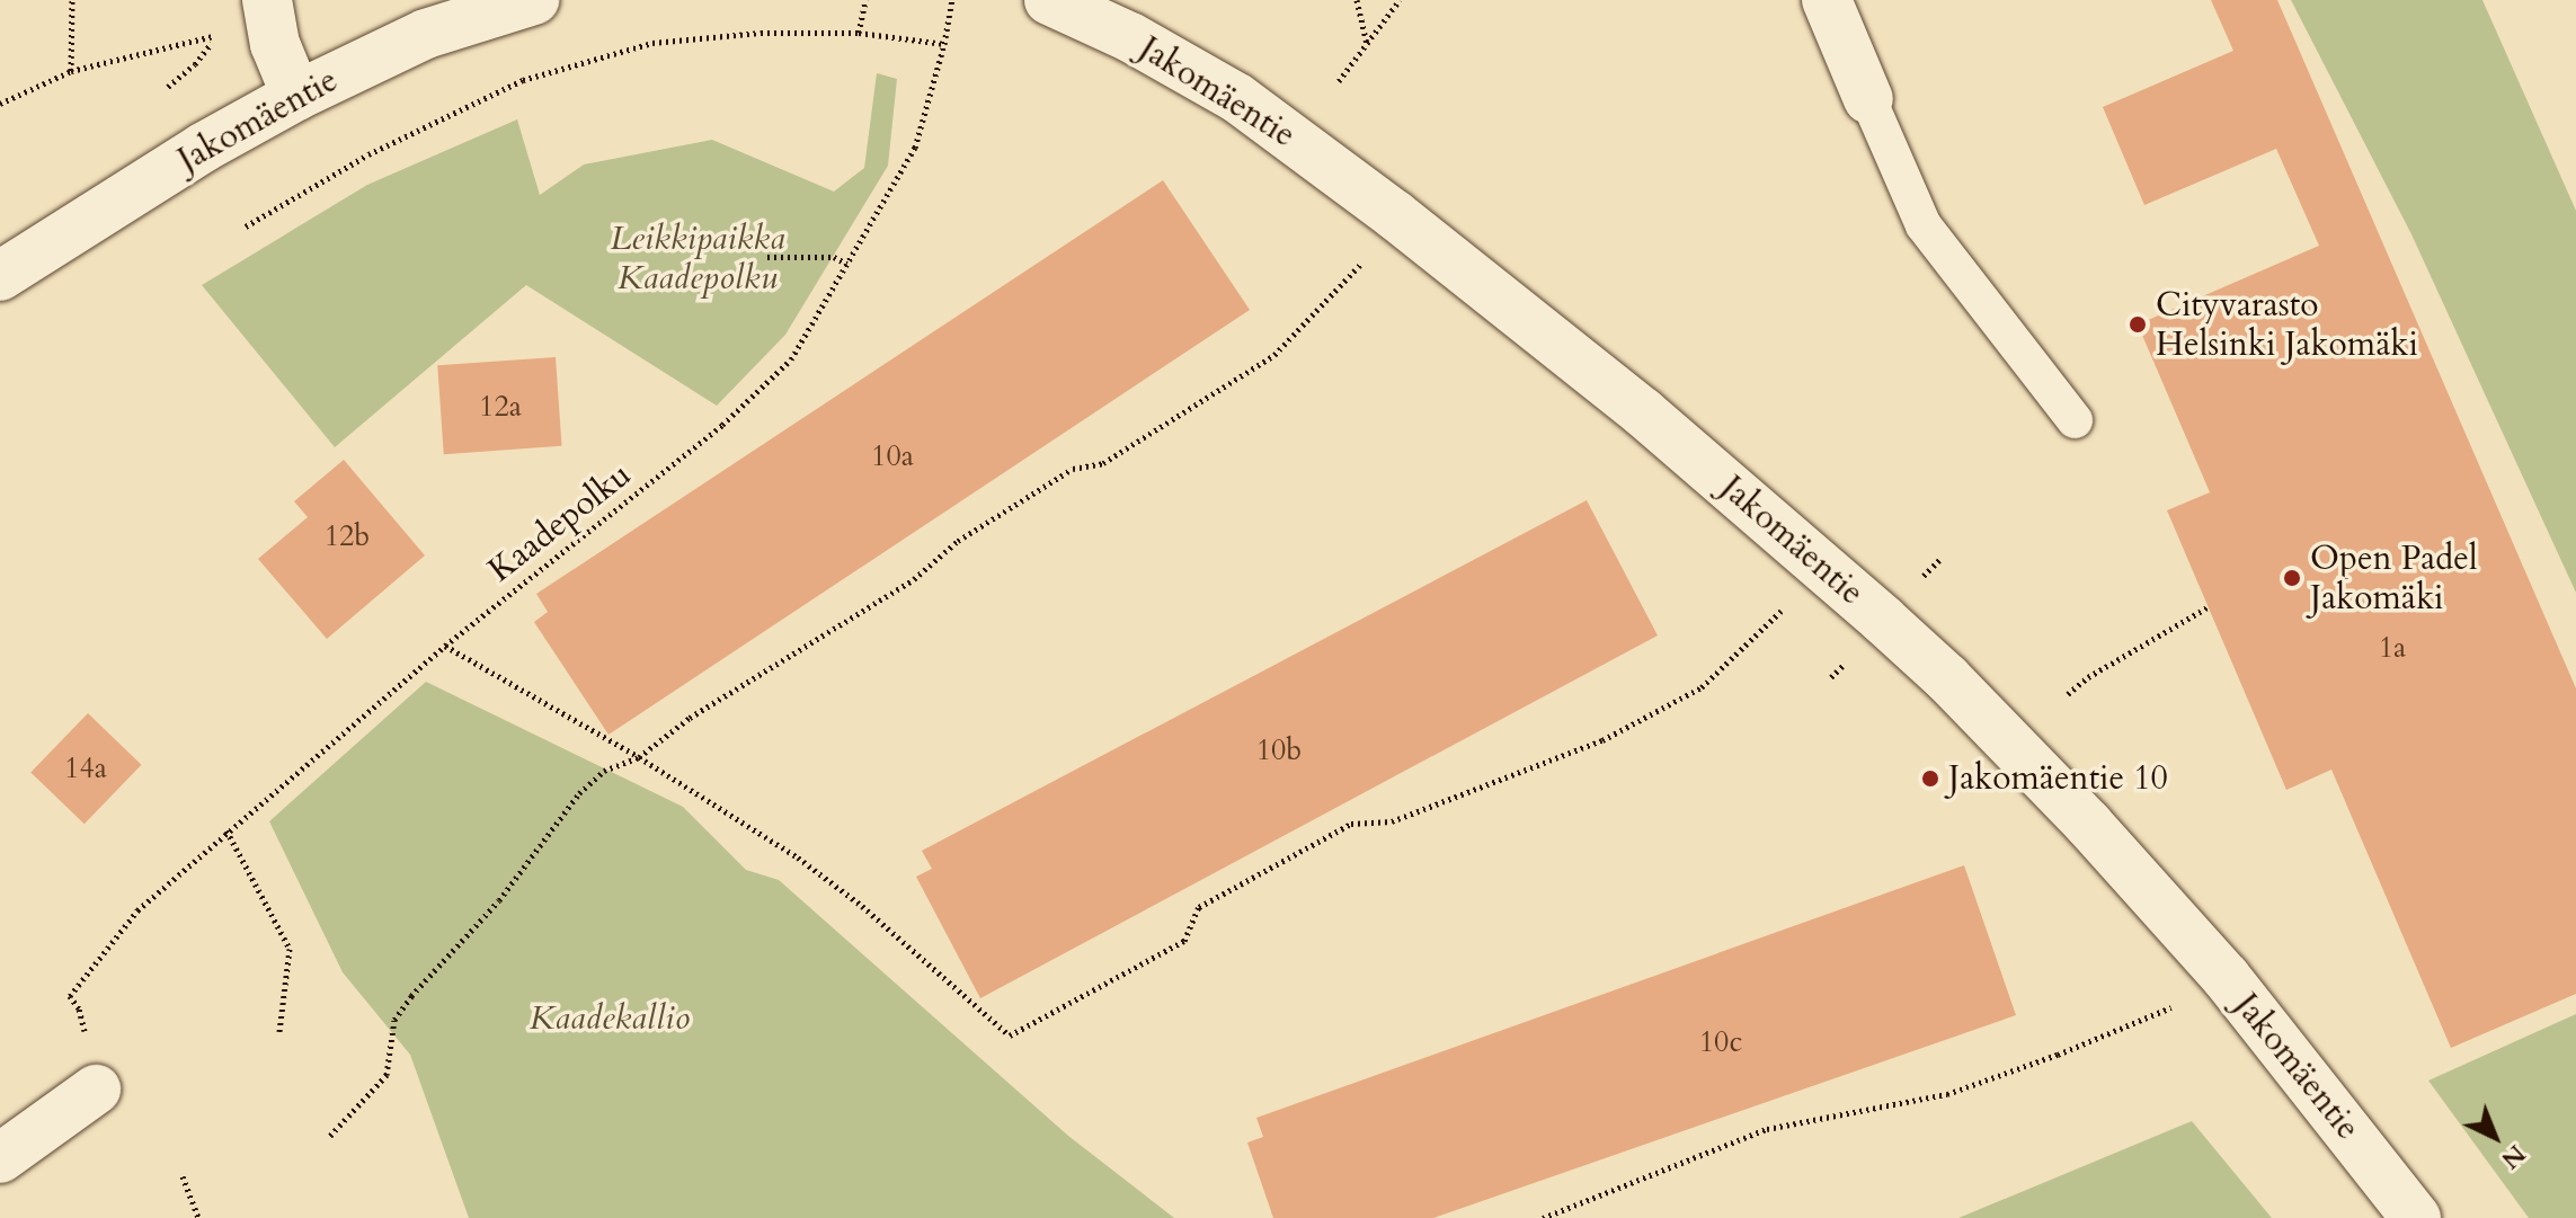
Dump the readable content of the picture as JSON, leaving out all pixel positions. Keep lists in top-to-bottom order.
{
  "streets": {
    "street": ["Jakomäentie"],
    "path": ["Kaadepolku"]
  },
  "parks": ["Leikkipaikka Kaadepolku", "Kaadekallio"],
  "places": ["Cityvarasto Helsinki Jakomäki", "Open Padel Jakomäki", "Jakomäentie 10"],
  "house_numbers": [
    "12a",
    "10a",
    "12b",
    "1a",
    "10b",
    "14a",
    "10c"
  ],
  "north": "bottom right"
}
